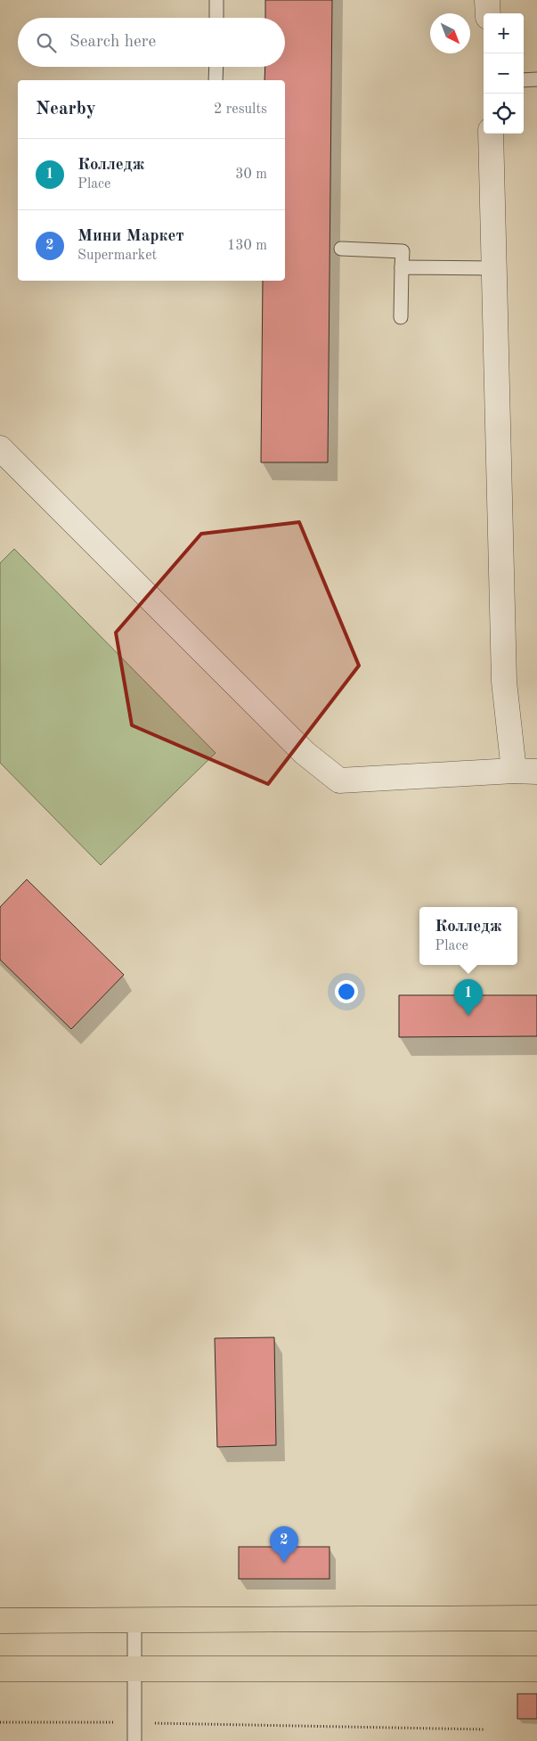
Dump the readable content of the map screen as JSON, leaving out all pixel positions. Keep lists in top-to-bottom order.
{
  "north": "bottom right",
  "page": {
    "map_buttons": ["+", "−"],
    "search": "Search here",
    "heading": ["Nearby", "2 results"],
    "list": [
      {
        "mark": "1",
        "name": "Колледж",
        "note": "Place",
        "value": "30 m"
      },
      {
        "mark": "2",
        "name": "Мини Маркет",
        "note": "Supermarket",
        "value": "130 m"
      }
    ],
    "popup": ["Колледж", "Place"],
    "pins": ["1", "2"]
  }
}
